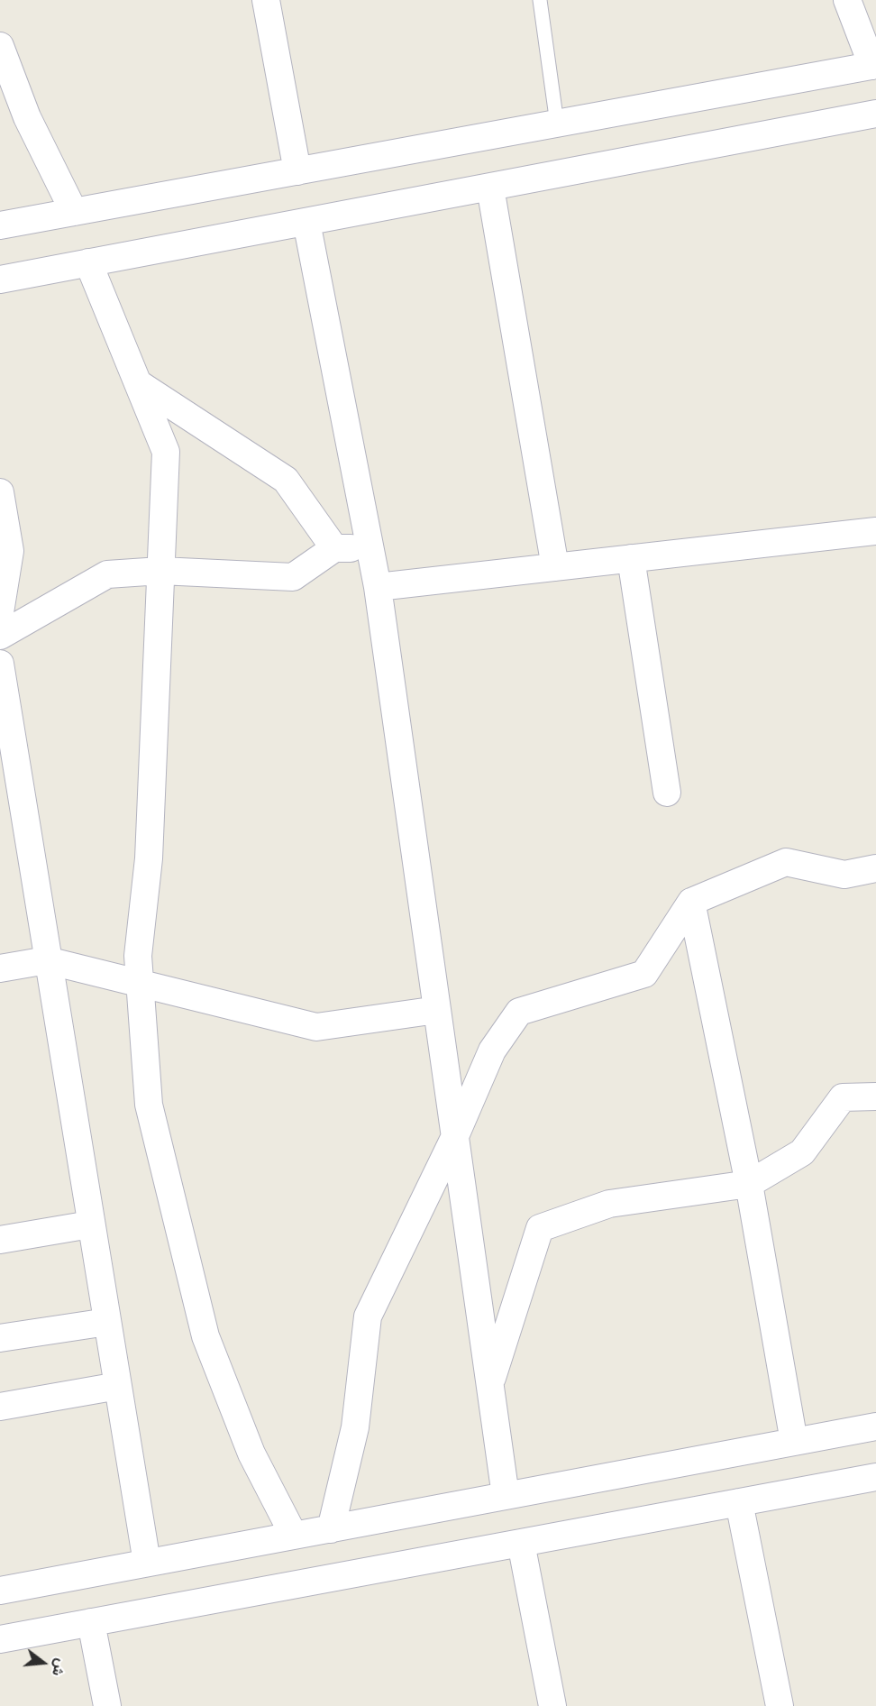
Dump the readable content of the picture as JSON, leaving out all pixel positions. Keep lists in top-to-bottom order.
{
  "north": "right"
}
